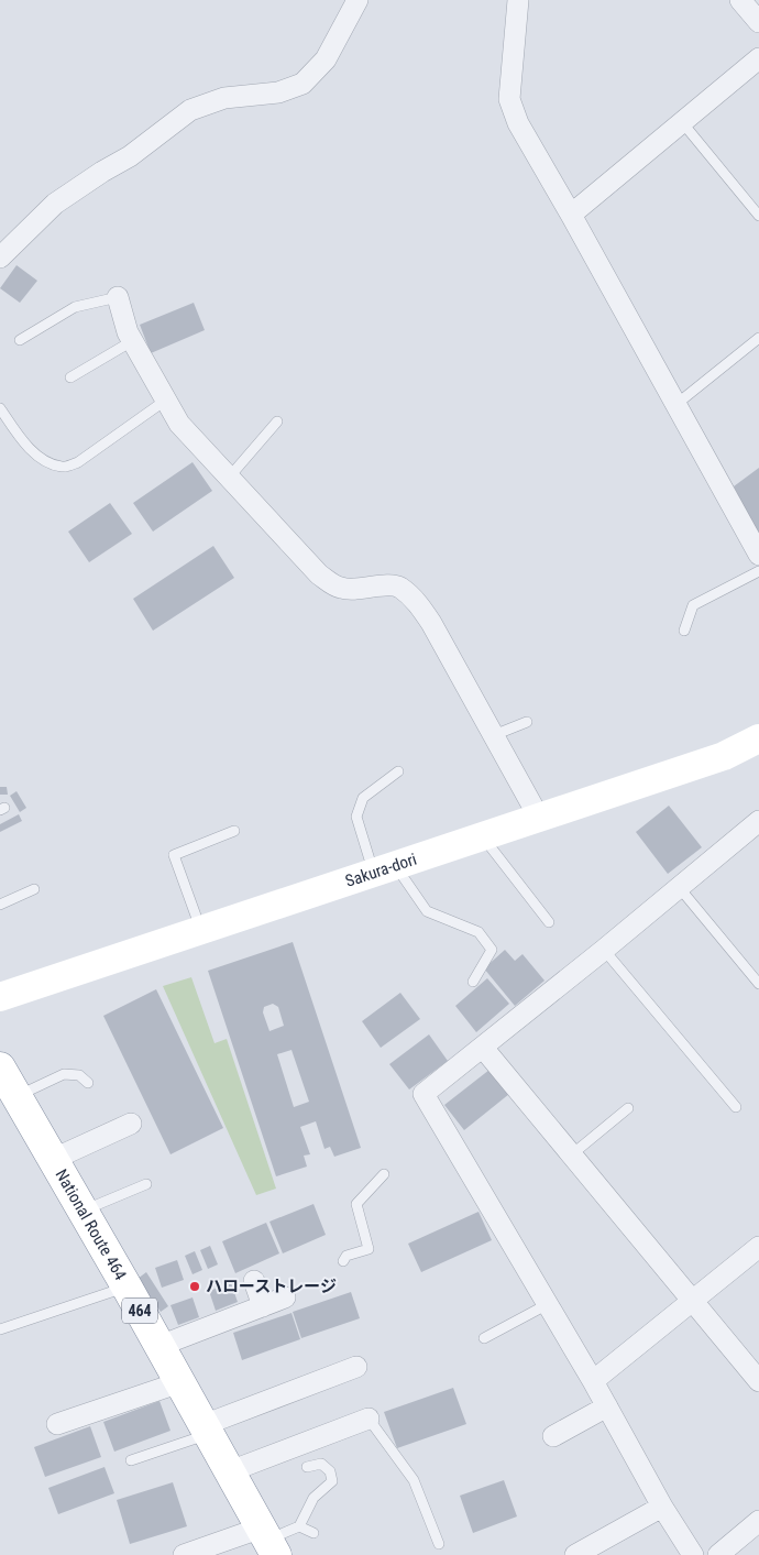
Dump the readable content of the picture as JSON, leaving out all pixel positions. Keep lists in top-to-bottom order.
{
  "streets": {
    "highway": ["National Route 464", "464"],
    "street": ["Sakura-dori"]
  },
  "places": ["ハローストレージ"]
}
